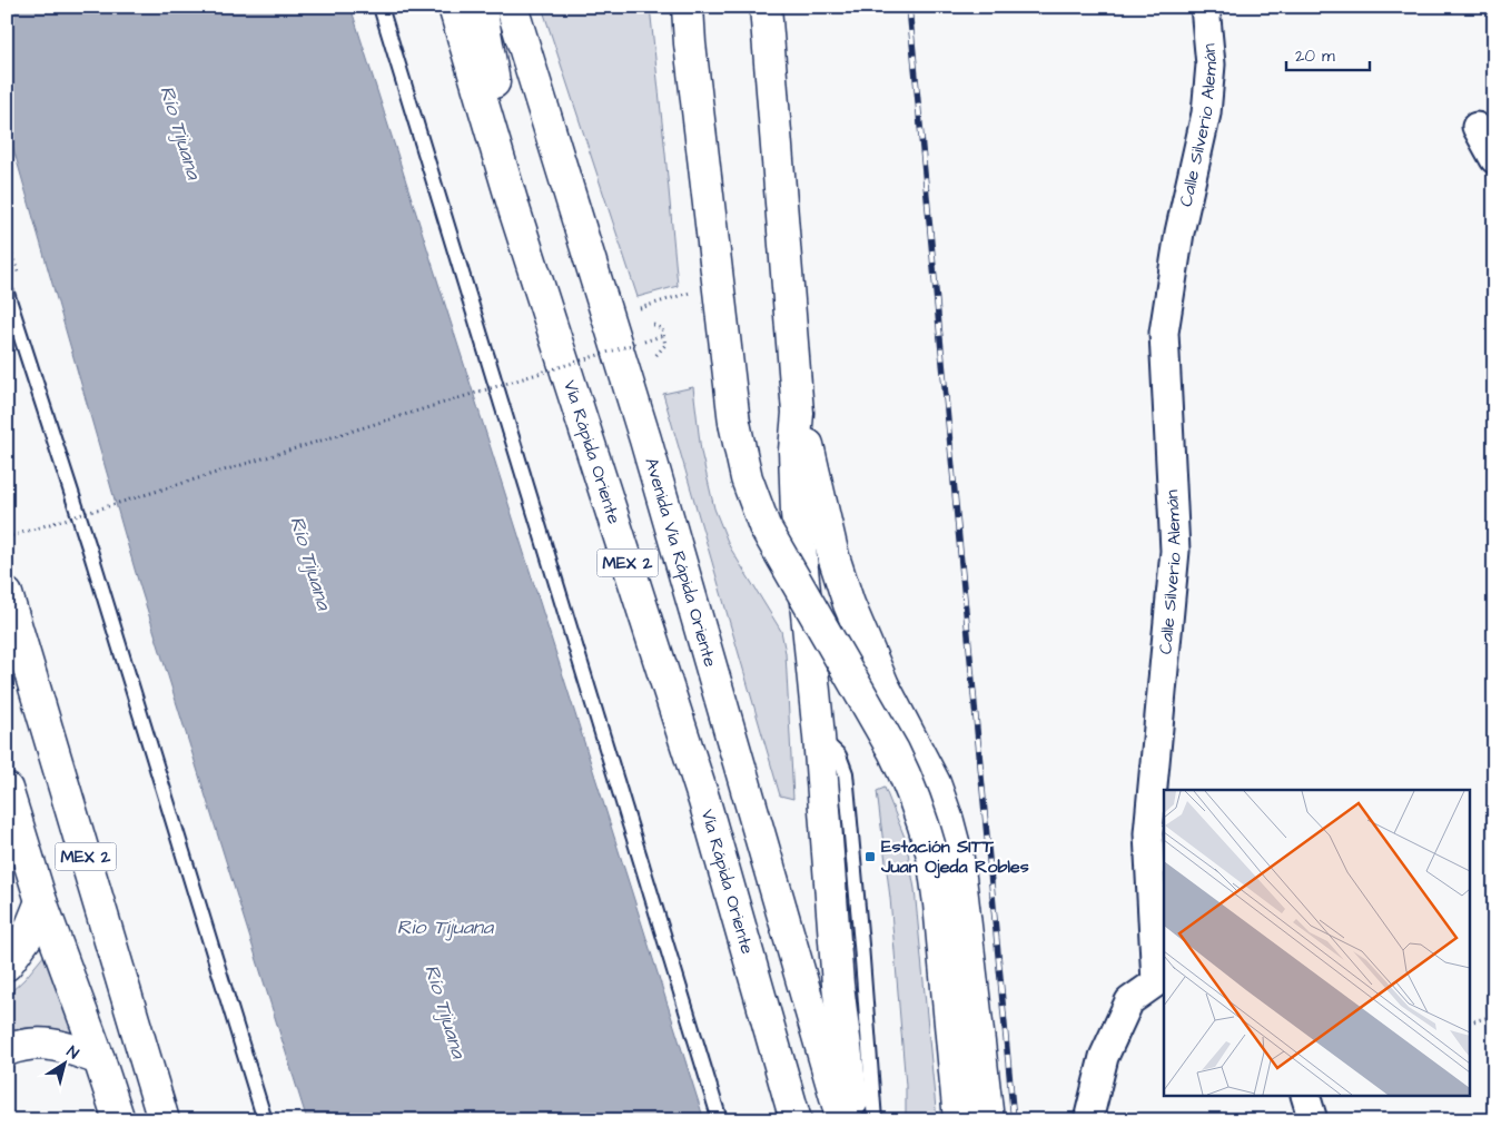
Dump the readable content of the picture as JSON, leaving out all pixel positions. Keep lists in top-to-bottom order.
{
  "streets": {
    "main road": ["Vía Rápida Oriente", "Avenida Vía Rápida Oriente", "MEX 2"],
    "street": ["Calle Silverio Alemán"]
  },
  "water": ["Río Tijuana", "Rio Tijuana"],
  "places": {
    "transit": ["Estación SITT Juan Ojeda Robles"]
  },
  "scale_bar": "20 m",
  "north": "top right"
}
